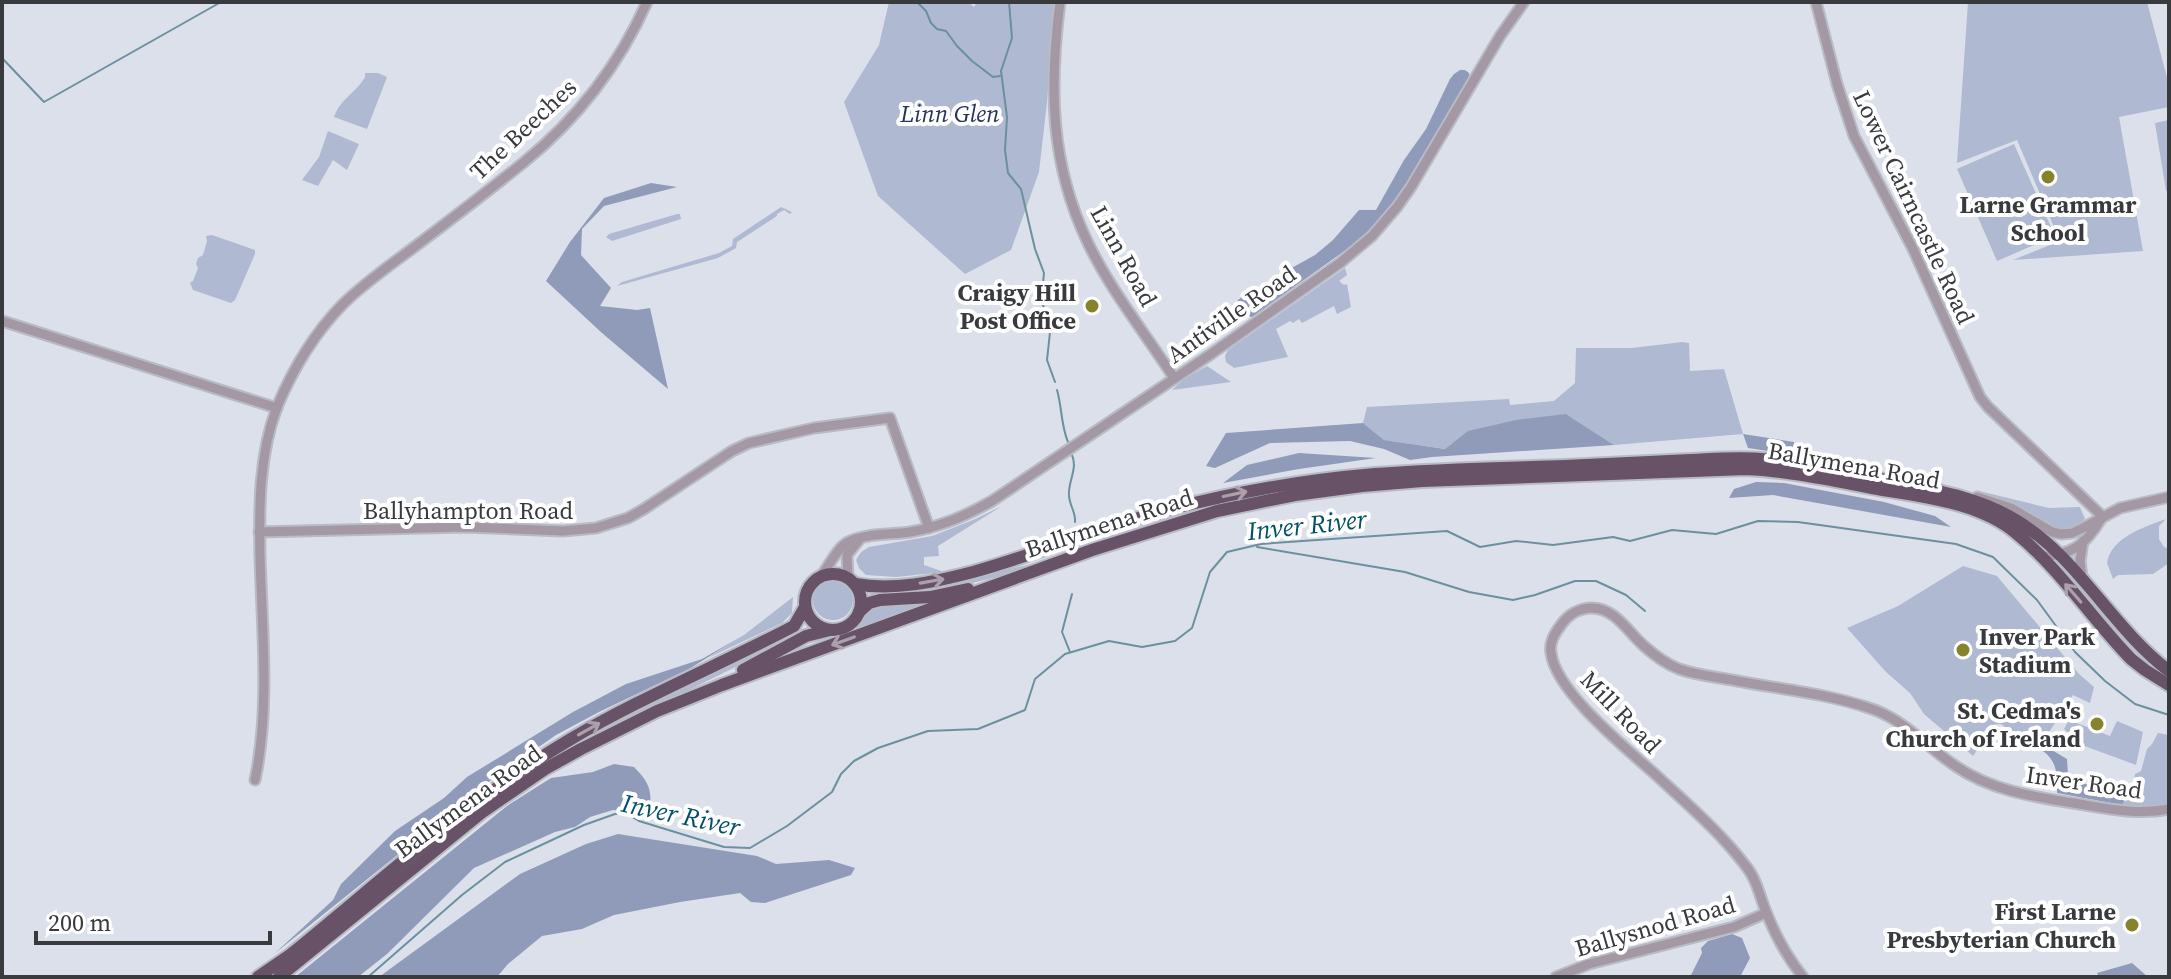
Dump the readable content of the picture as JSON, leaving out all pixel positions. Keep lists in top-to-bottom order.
{
  "streets": {
    "highway": ["Ballymena Road"],
    "street": [
      "The Beeches",
      "Lower Cairncastle Road",
      "Linn Road",
      "Antiville Road",
      "Ballyhampton Road",
      "Mill Road",
      "Inver Road",
      "Ballysnod Road"
    ]
  },
  "crossings": [
    ["The Beeches", "Ballyhampton Road"],
    ["Linn Road", "Antiville Road"],
    ["Antiville Road", "Ballymena Road"],
    ["Antiville Road", "Ballyhampton Road"],
    ["Mill Road", "Inver Road"],
    ["Mill Road", "Ballysnod Road"]
  ],
  "water": ["Inver River"],
  "parks": ["Linn Glen"],
  "places": [
    "Larne Grammar School",
    "Craigy Hill Post Office",
    "Inver Park Stadium",
    "St. Cedma's Church of Ireland",
    "First Larne Presbyterian Church"
  ],
  "scale_bar": "200 m"
}
